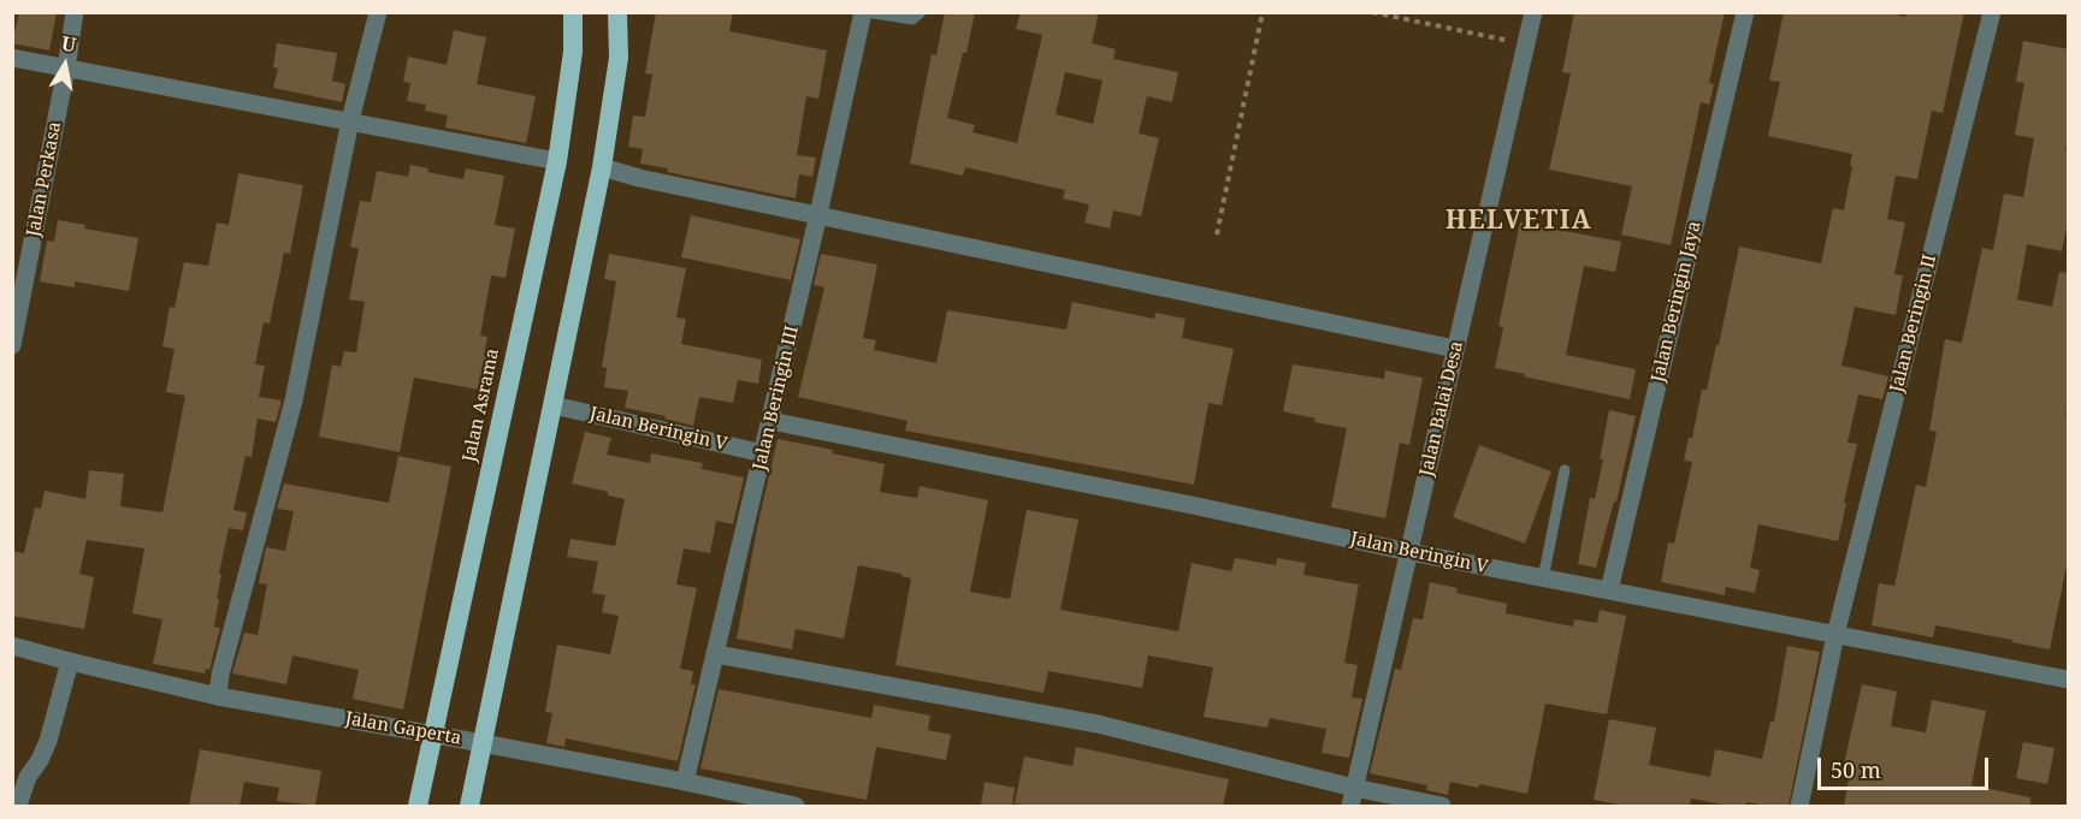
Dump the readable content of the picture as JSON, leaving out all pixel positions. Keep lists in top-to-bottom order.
{
  "streets": {
    "highway": ["Jalan Asrama"],
    "street": [
      "Jalan Perkasa",
      "Jalan Beringin Jaya",
      "Jalan Beringin II",
      "Jalan Beringin III",
      "Jalan Balai Desa",
      "Jalan Beringin V",
      "Jalan Gaperta"
    ]
  },
  "crossings": [
    ["Jalan Beringin Jaya", "Jalan Beringin V"],
    ["Jalan Beringin II", "Jalan Beringin V"],
    ["Jalan Beringin III", "Jalan Beringin V"],
    ["Jalan Beringin III", "Jalan Gaperta"],
    ["Jalan Asrama", "Jalan Gaperta"],
    ["Jalan Balai Desa", "Jalan Beringin V"]
  ],
  "districts": ["HELVETIA"],
  "scale_bar": "50 m",
  "north": "top"
}
